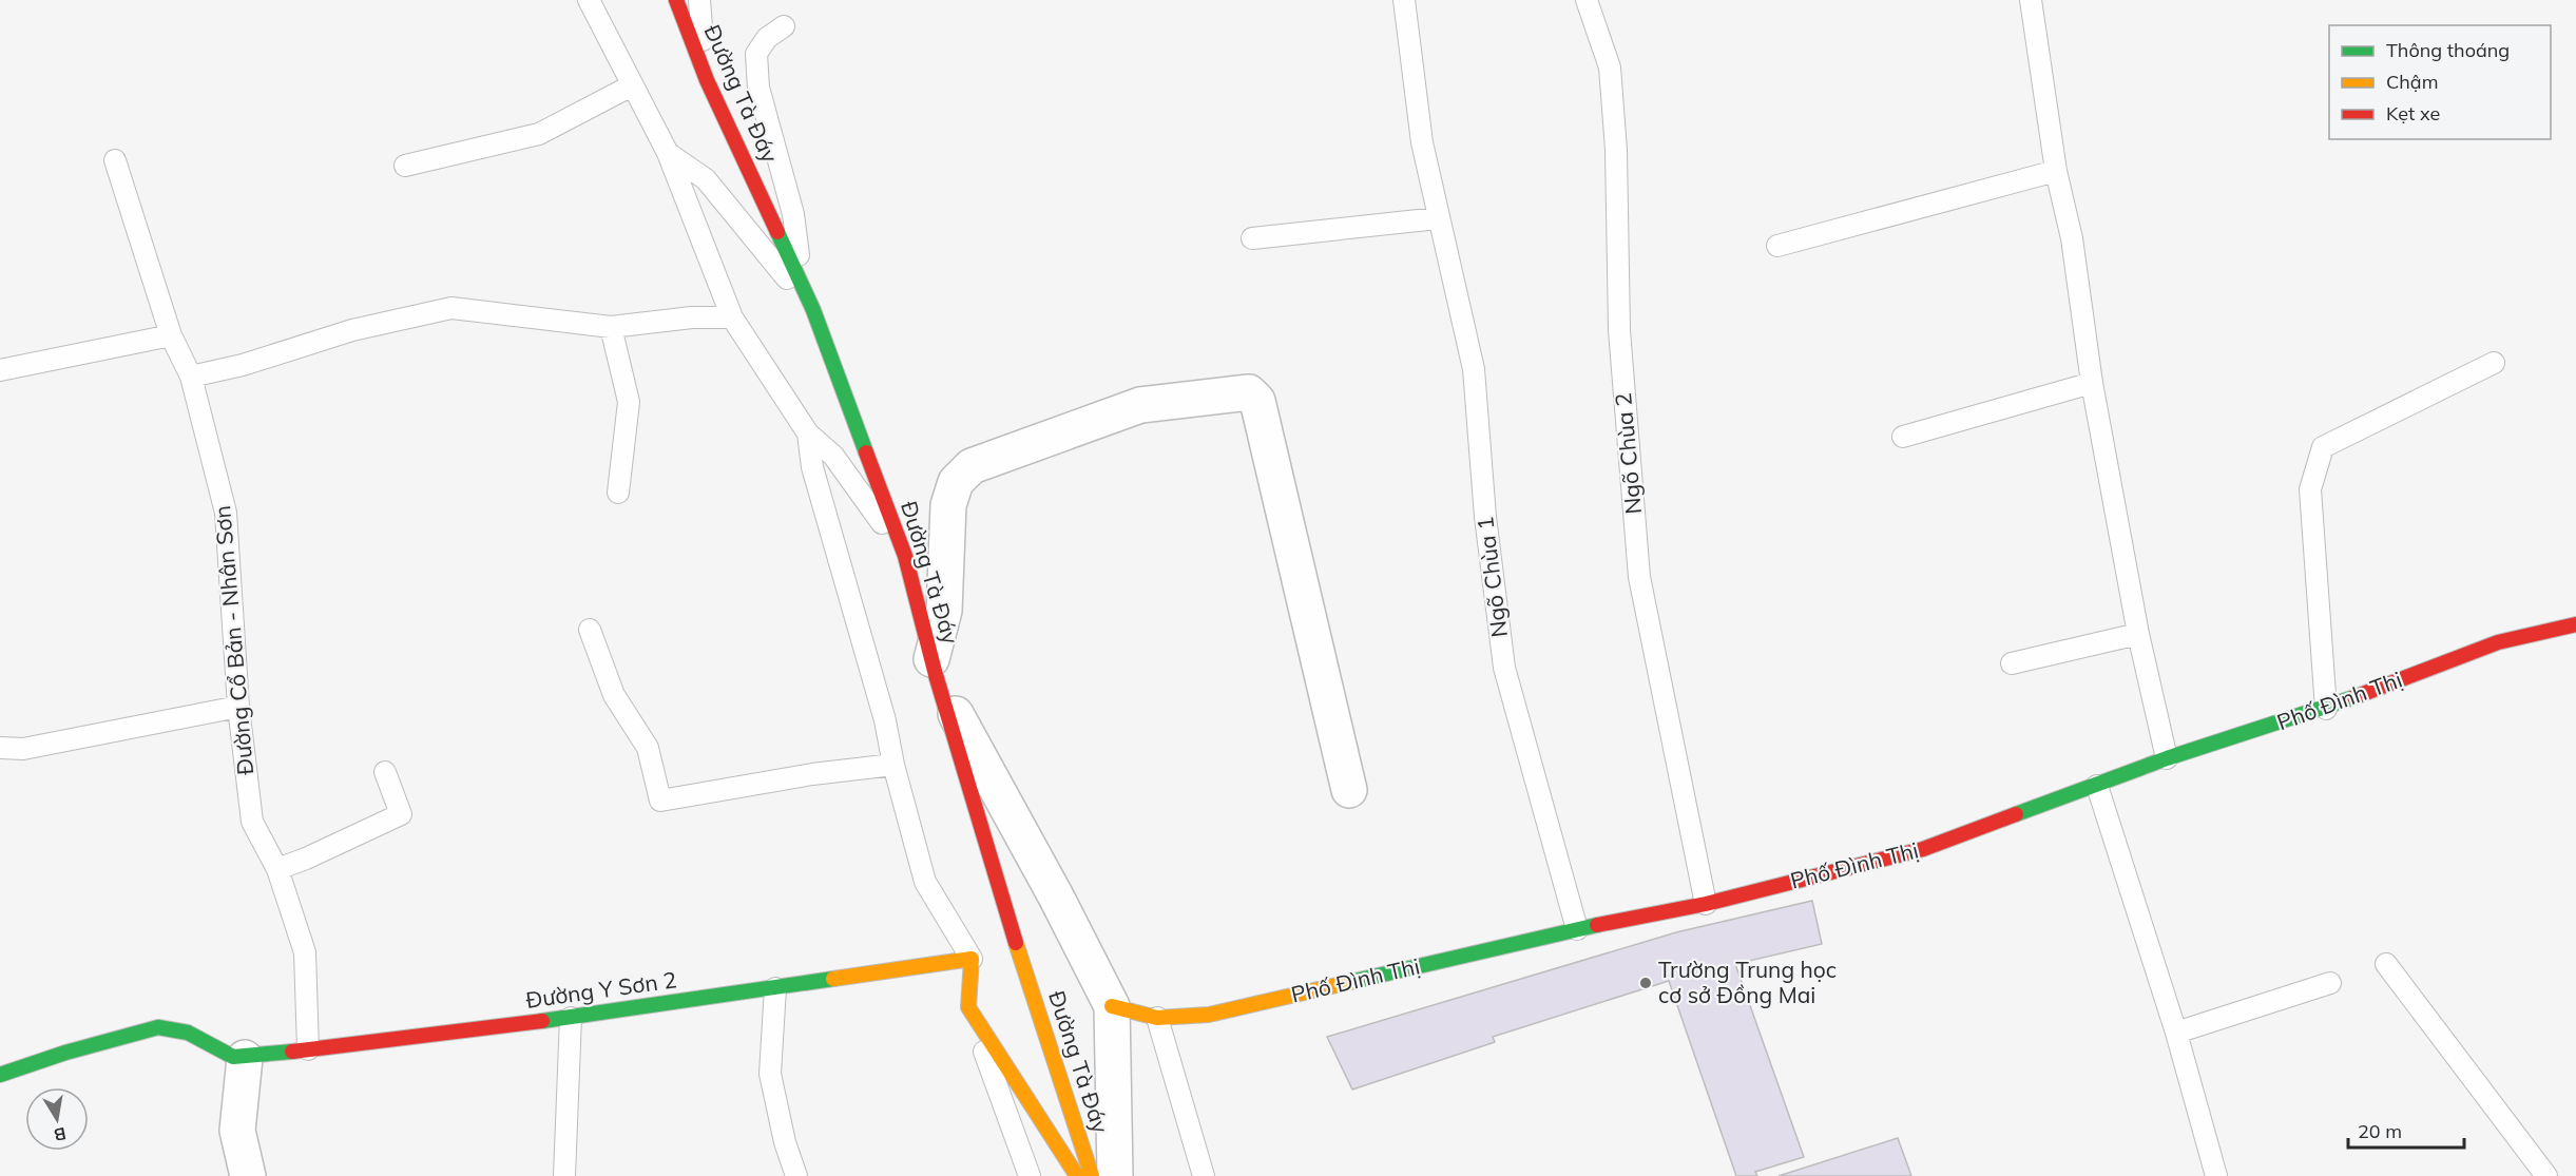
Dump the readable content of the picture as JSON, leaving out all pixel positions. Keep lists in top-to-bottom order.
{
  "streets": {
    "street": ["Đường Tà Đáy", "Phố Đình Thị", "Đường Y Sơn 2"],
    "lane": ["Ngõ Chùa 2", "Ngõ Chùa 1", "Đường Cổ Bản - Nhân Sơn"]
  },
  "crossings": [
    ["Ngõ Chùa 2", "Phố Đình Thị"],
    ["Ngõ Chùa 1", "Phố Đình Thị"],
    ["Đường Cổ Bản - Nhân Sơn", "Đường Y Sơn 2"]
  ],
  "places": ["Trường Trung học cơ sở Đồng Mai"],
  "legend": ["Thông thoáng", "Chậm", "Kẹt xe"],
  "scale_bar": "20 m",
  "north": "bottom"
}
